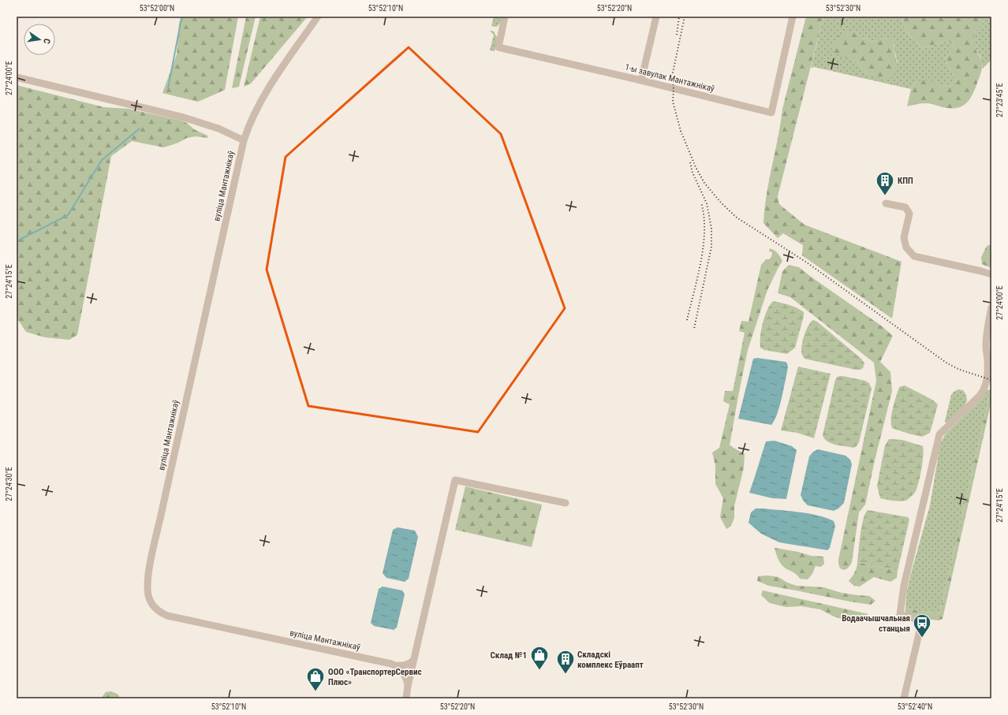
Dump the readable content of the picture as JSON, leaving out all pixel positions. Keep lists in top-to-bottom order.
{
  "streets": {
    "street": ["1-ы завулак Мантажнікаў", "вуліца Мантажнікаў"]
  },
  "places": {
    "building": ["КПП", "Складскі комплекс Еўраапт"],
    "bus stop": ["Водаачышчальная станцыя"],
    "shop": ["Склад №1", "ООО «ТранспортерСервис Плюс»"]
  },
  "north": "right",
  "coordinates": [
    "53°52'00\"N",
    "53°52'10\"N",
    "53°52'20\"N",
    "53°52'30\"N",
    "27°24'00\"E",
    "27°23'45\"E",
    "27°24'15\"E",
    "27°24'30\"E",
    "53°52'40\"N"
  ]
}
